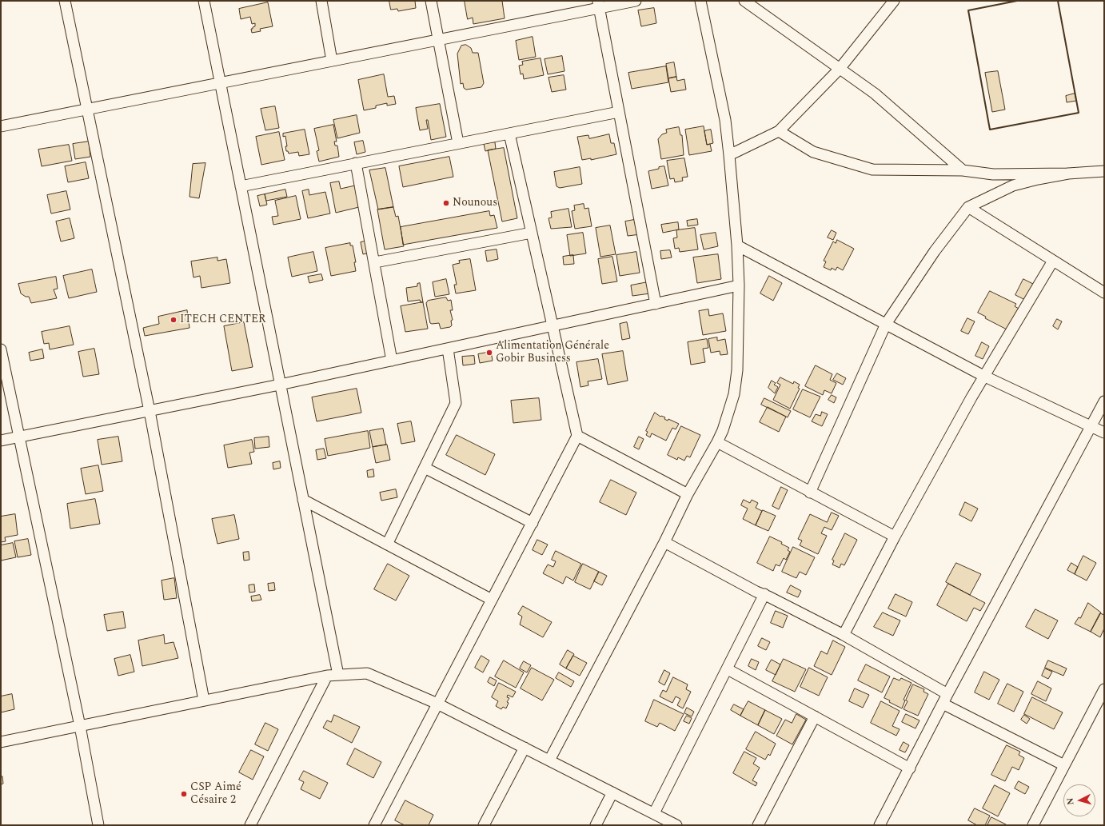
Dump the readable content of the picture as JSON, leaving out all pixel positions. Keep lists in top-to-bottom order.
{
  "places": [
    "Nounous",
    "ITECH CENTER",
    "Alimentation Générale Gobir Business",
    "CSP Aimé Césaire 2"
  ],
  "north": "left"
}
